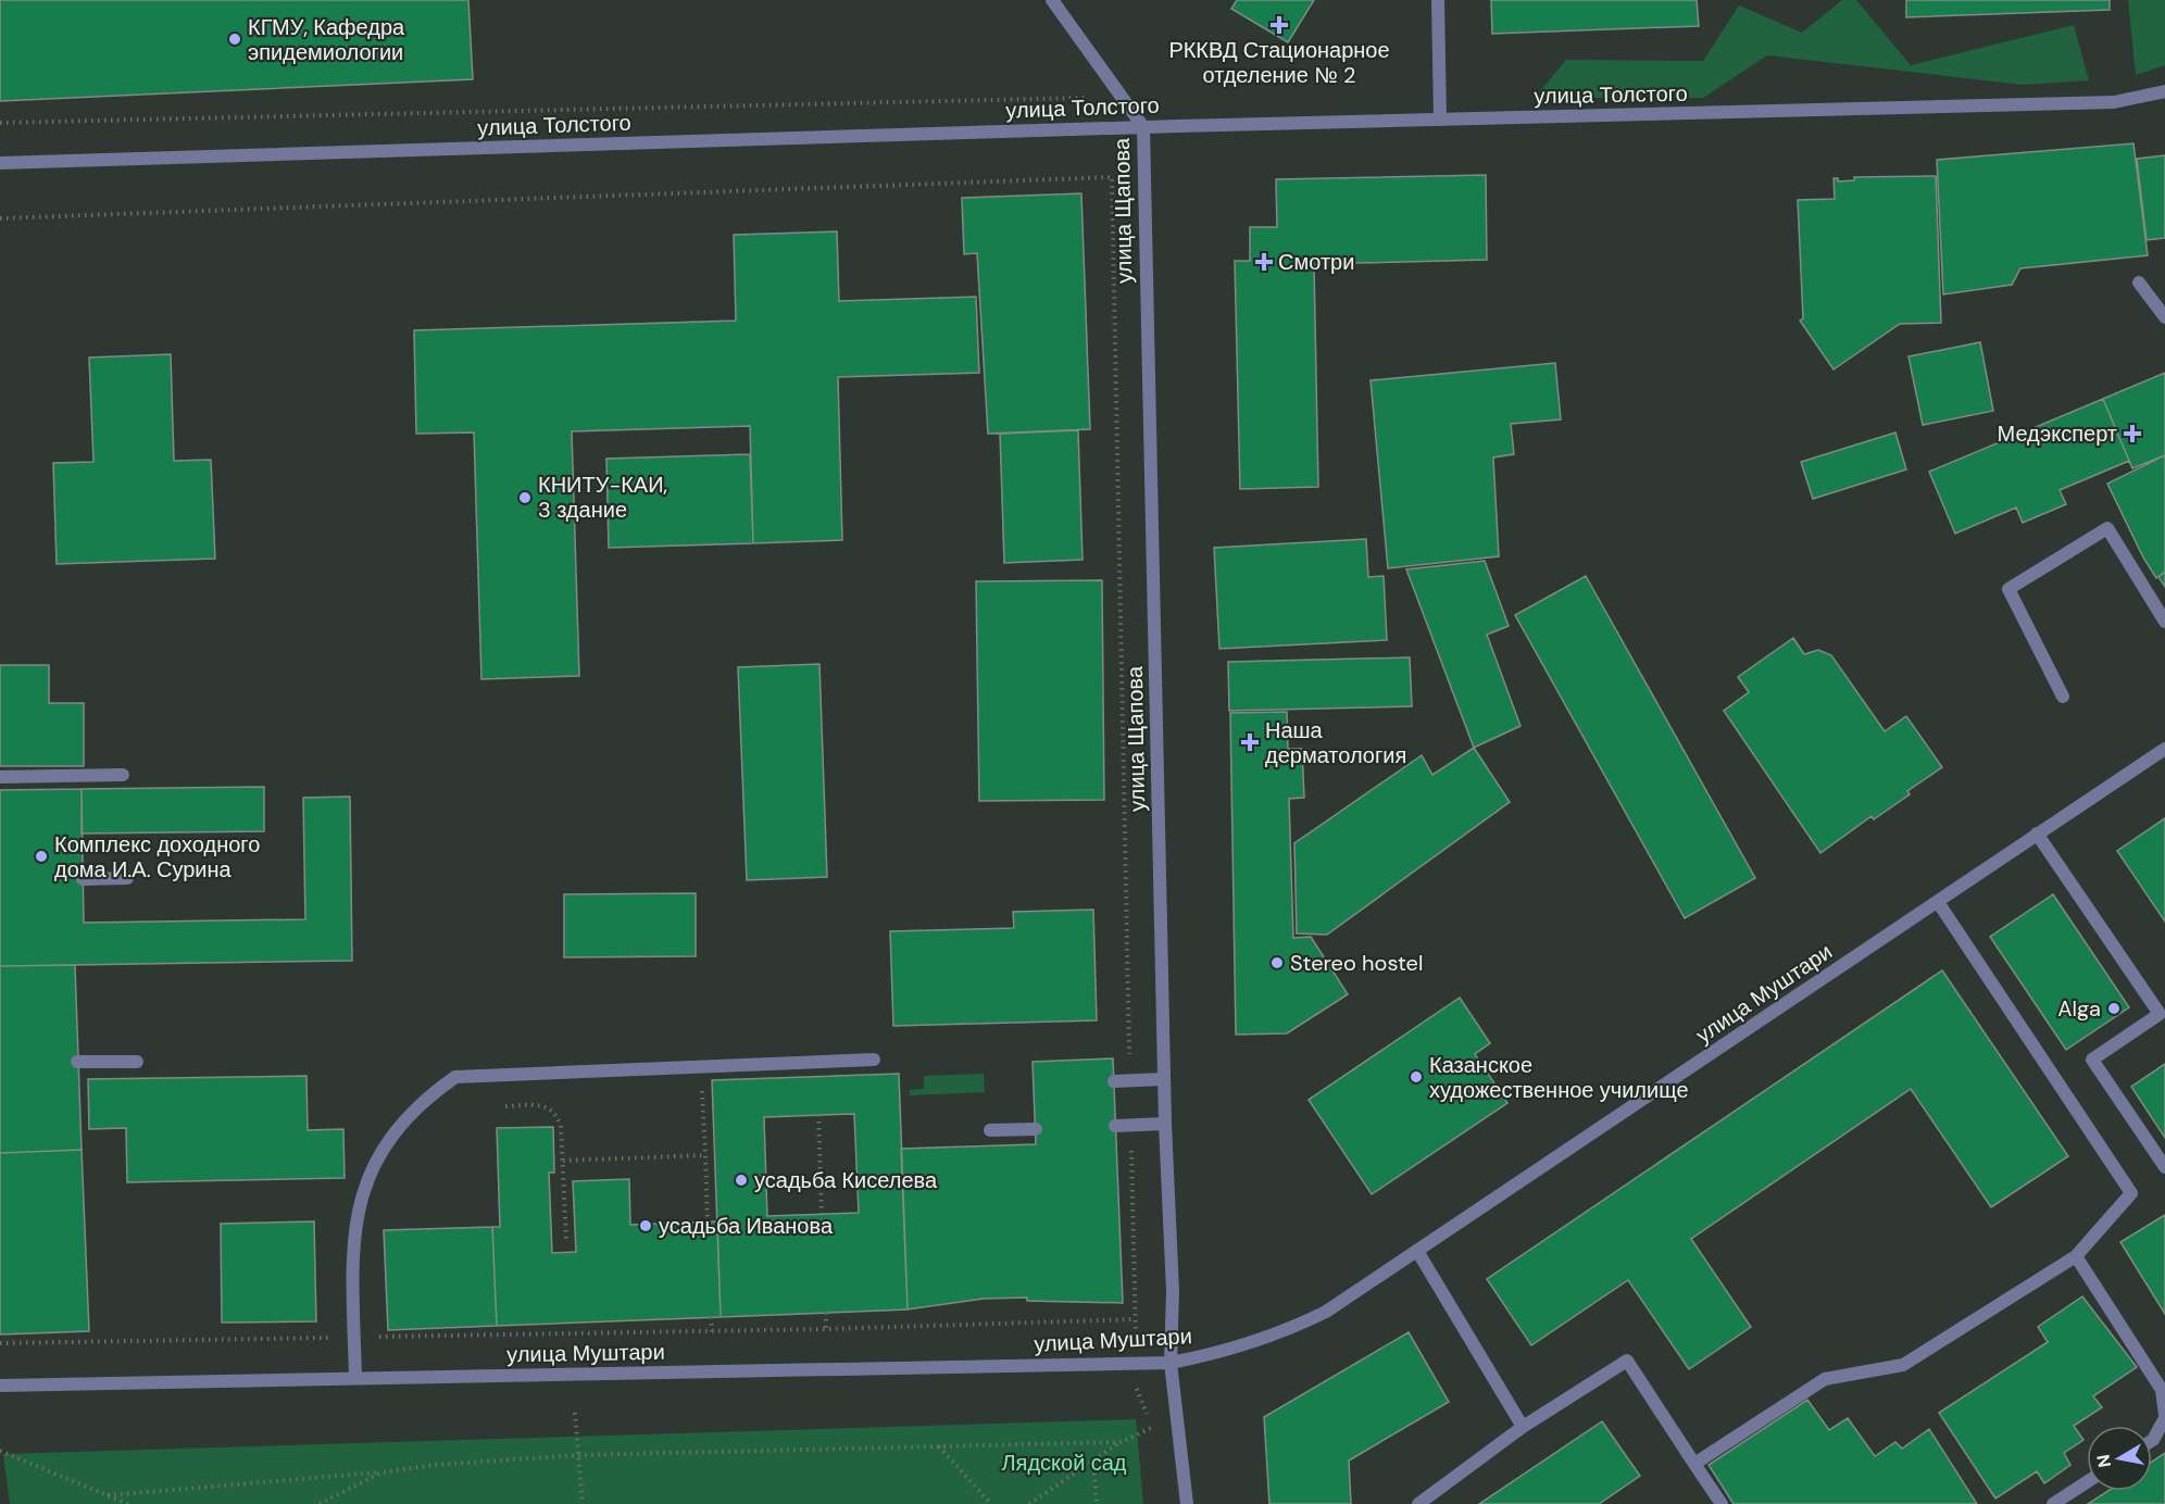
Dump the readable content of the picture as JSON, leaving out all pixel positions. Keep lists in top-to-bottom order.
{
  "streets": {
    "street": ["улица Толстого", "улица Щапова", "улица Муштари"]
  },
  "crossings": [
    ["улица Толстого", "улица Щапова"],
    ["улица Щапова", "улица Муштари"]
  ],
  "parks": ["Лядской сад"],
  "places": {
    "health": [
      "РККВД Стационарное отделение № 2",
      "Смотри",
      "Медэксперт",
      "Наша дерматология"
    ],
    "other": [
      "КГМУ, Кафедра эпидемиологии",
      "КНИТУ-КАИ, 3 здание",
      "Комплекс доходного дома И.А. Сурина",
      "Stereo hostel",
      "Alga",
      "Казанское художественное училище",
      "усадьба Киселева",
      "усадьба Иванова"
    ]
  },
  "north": "left"
}
